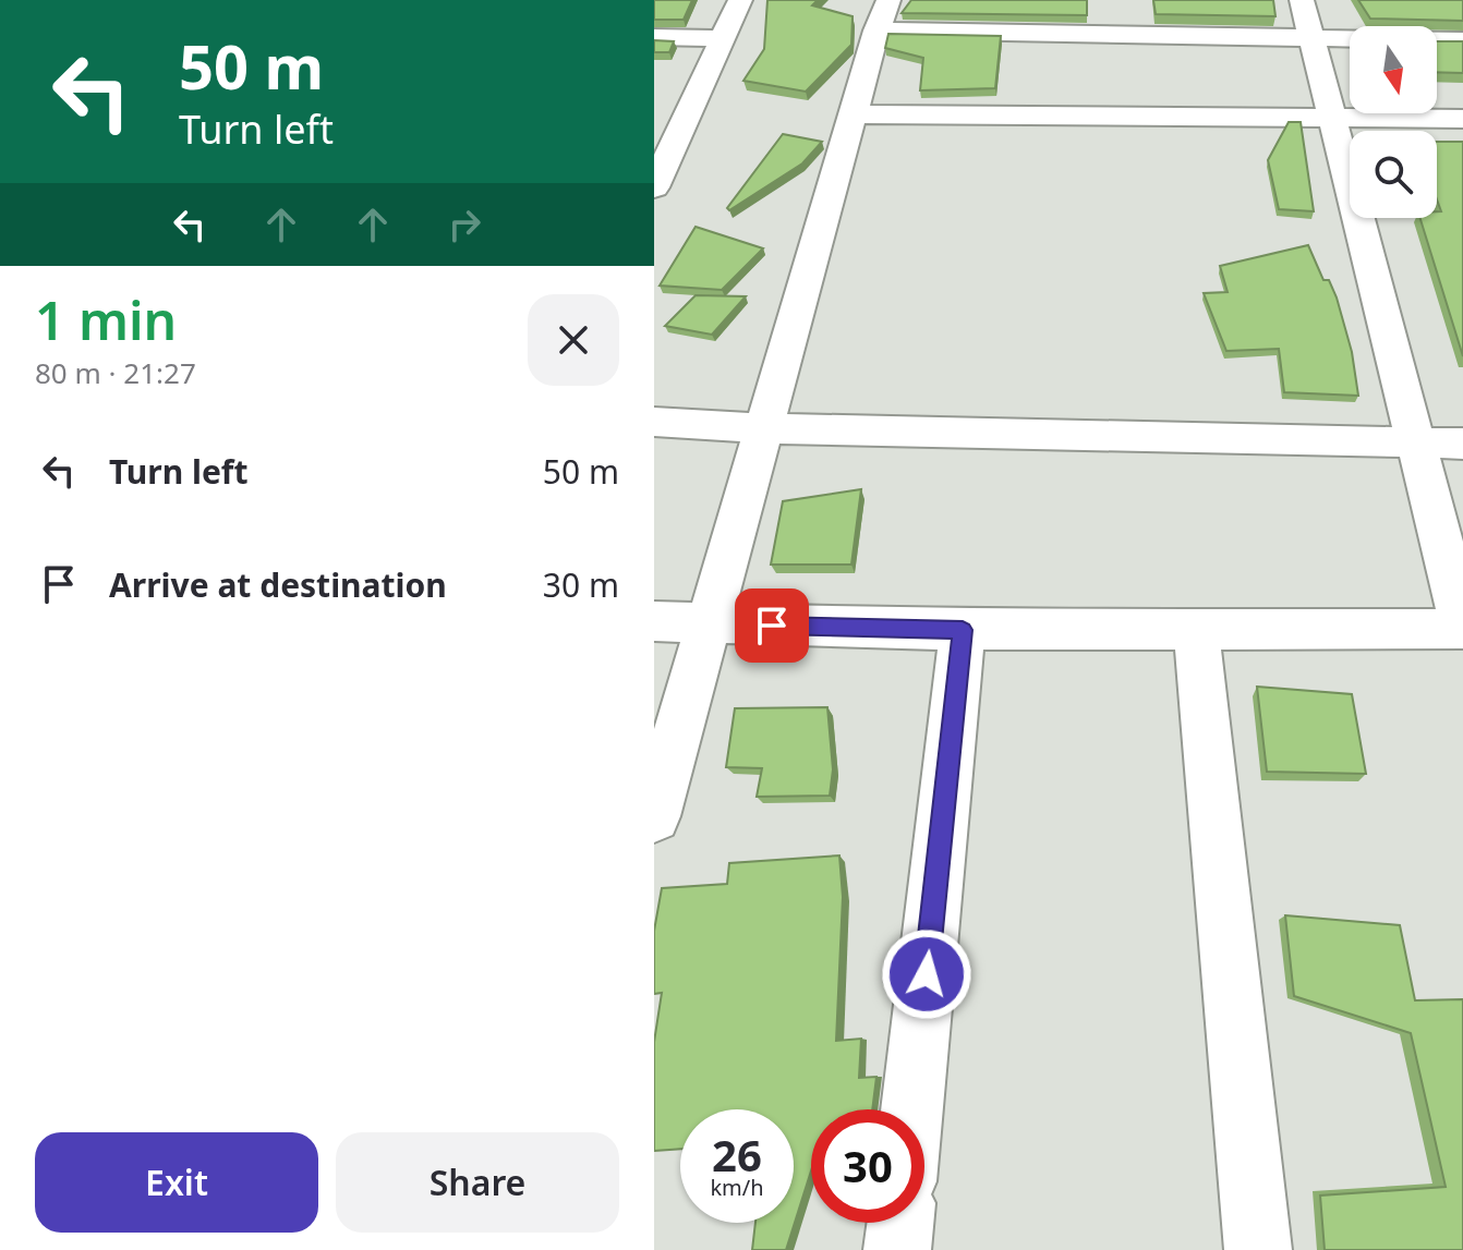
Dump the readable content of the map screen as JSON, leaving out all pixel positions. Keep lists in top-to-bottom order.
{
  "north": "bottom",
  "page": {
    "turn": ["50 m", "Turn left"],
    "heading": ["1 min", "80 m · 21:27"],
    "list": [
      {
        "name": "Turn left",
        "value": "50 m"
      },
      {
        "name": "Arrive at destination",
        "value": "30 m"
      }
    ],
    "speed": "26 km/h",
    "limit": "30",
    "buttons": ["Exit", "Share"]
  }
}
